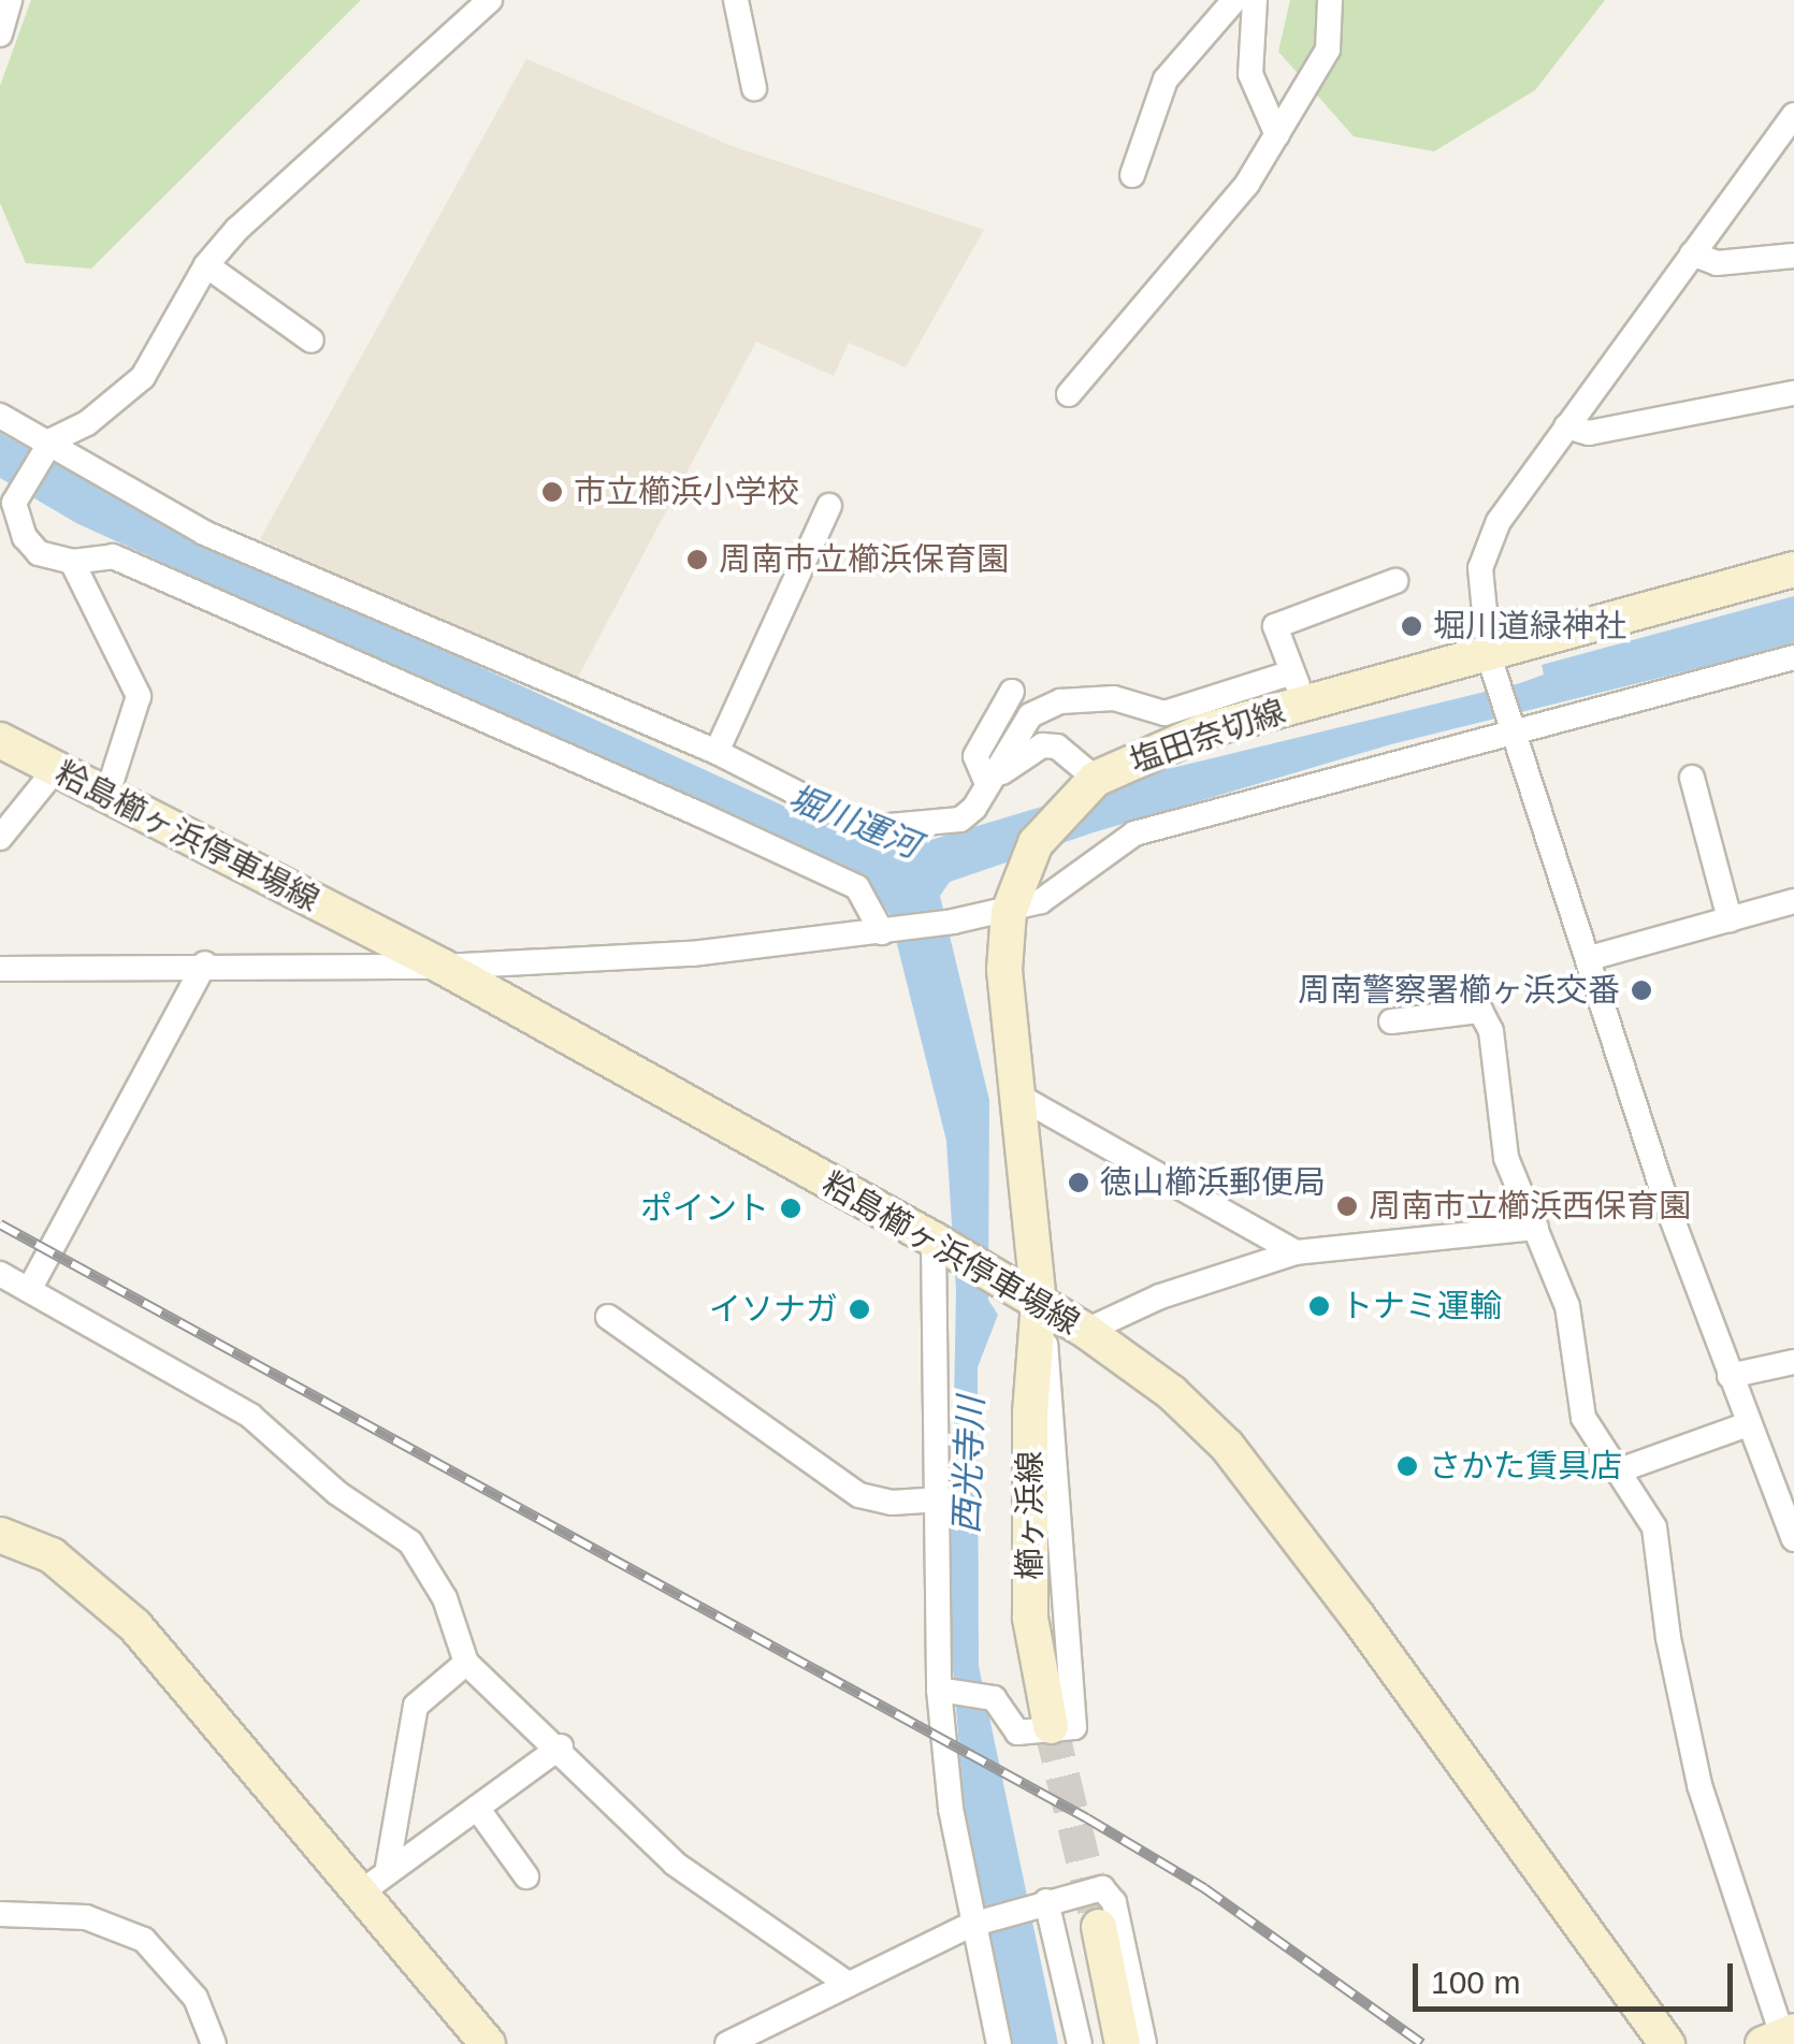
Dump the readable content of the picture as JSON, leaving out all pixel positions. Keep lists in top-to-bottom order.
{
  "streets": {
    "street": ["塩田奈切線", "粭島櫛ヶ浜停車場線", "櫛ヶ浜線"]
  },
  "crossings": [
    ["塩田奈切線", "粭島櫛ヶ浜停車場線"],
    ["塩田奈切線", "櫛ヶ浜線"],
    ["粭島櫛ヶ浜停車場線", "櫛ヶ浜線"]
  ],
  "water": ["堀川運河", "西光寺川"],
  "places": [
    "市立櫛浜小学校",
    "周南市立櫛浜保育園",
    "堀川道緑神社",
    "周南警察署櫛ヶ浜交番",
    "徳山櫛浜郵便局",
    "周南市立櫛浜西保育園",
    "ポイント",
    "トナミ運輸",
    "イソナガ",
    "さかた賃具店"
  ],
  "scale_bar": "100 m"
}
